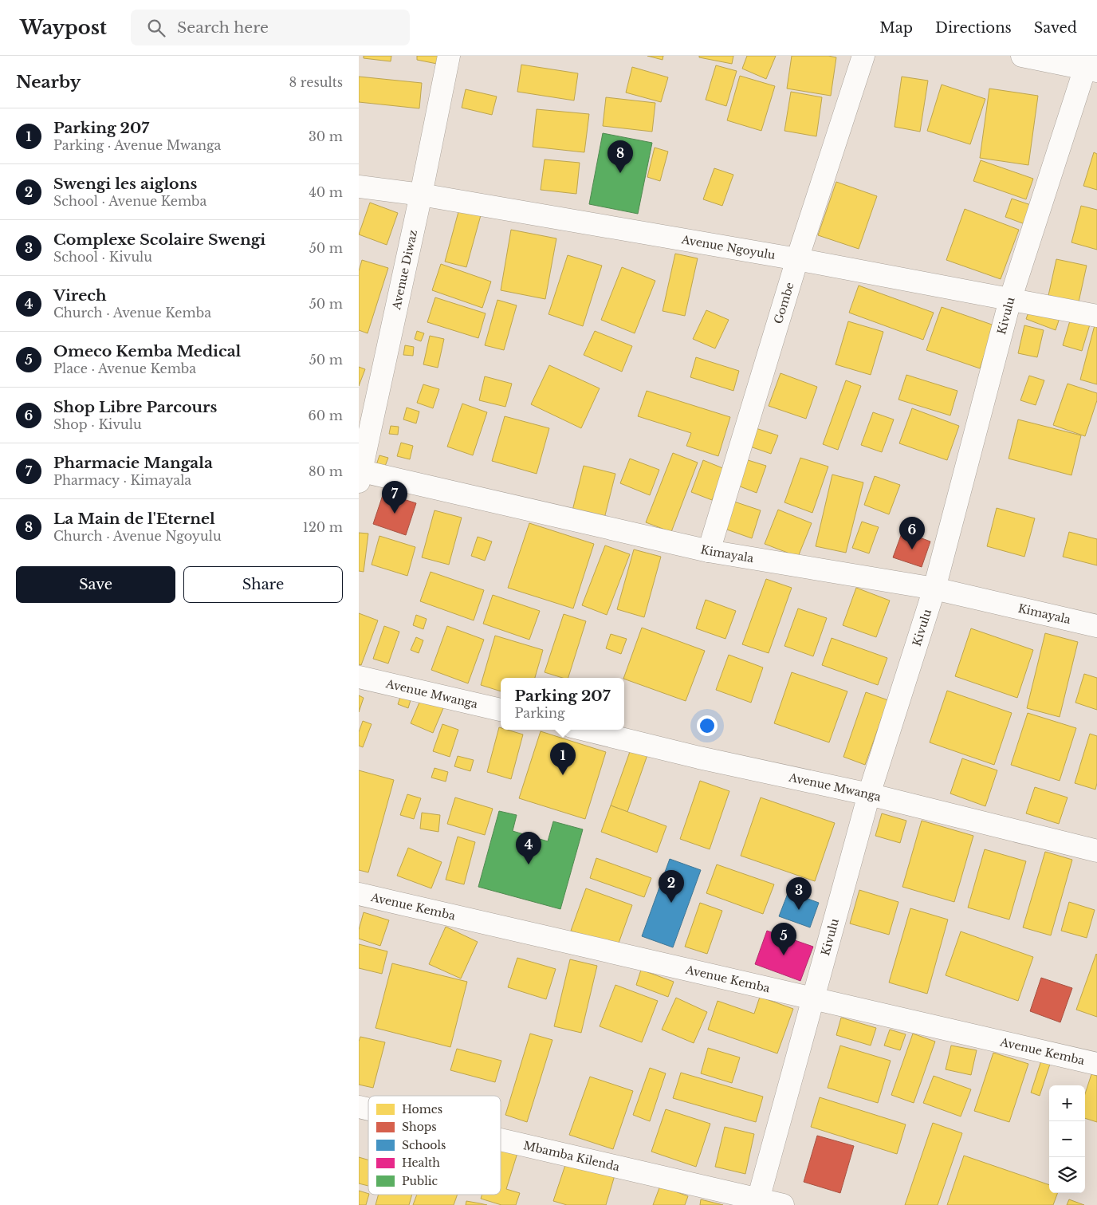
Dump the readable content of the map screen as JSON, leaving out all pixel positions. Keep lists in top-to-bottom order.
{
  "streets": {
    "street": [
      "Avenue Ngoyulu",
      "Avenue Diwaz",
      "Gombe",
      "Kivulu",
      "Kimayala",
      "Avenue Mwanga",
      "Avenue Kemba",
      "Mbamba Kilenda"
    ]
  },
  "crossings": [
    ["Avenue Ngoyulu", "Avenue Diwaz"],
    ["Avenue Ngoyulu", "Gombe"],
    ["Avenue Ngoyulu", "Kivulu"],
    ["Avenue Diwaz", "Kimayala"],
    ["Gombe", "Kimayala"],
    ["Kivulu", "Kimayala"],
    ["Kivulu", "Avenue Mwanga"],
    ["Kivulu", "Avenue Kemba"],
    ["Kivulu", "Mbamba Kilenda"]
  ],
  "legend": [
    "Homes",
    "Shops",
    "Schools",
    "Health",
    "Public"
  ],
  "page": {
    "header": "Waypost",
    "search": "Search here",
    "nav": ["Map", "Directions", "Saved"],
    "heading": ["Nearby", "8 results"],
    "list": [
      {
        "mark": "1",
        "name": "Parking 207",
        "note": "Parking · Avenue Mwanga",
        "value": "30 m"
      },
      {
        "mark": "2",
        "name": "Swengi les aiglons",
        "note": "School · Avenue Kemba",
        "value": "40 m"
      },
      {
        "mark": "3",
        "name": "Complexe Scolaire Swengi",
        "note": "School · Kivulu",
        "value": "50 m"
      },
      {
        "mark": "4",
        "name": "Virech",
        "note": "Church · Avenue Kemba",
        "value": "50 m"
      },
      {
        "mark": "5",
        "name": "Omeco Kemba Medical",
        "note": "Place · Avenue Kemba",
        "value": "50 m"
      },
      {
        "mark": "6",
        "name": "Shop Libre Parcours",
        "note": "Shop · Kivulu",
        "value": "60 m"
      },
      {
        "mark": "7",
        "name": "Pharmacie Mangala",
        "note": "Pharmacy · Kimayala",
        "value": "80 m"
      },
      {
        "mark": "8",
        "name": "La Main de l'Eternel",
        "note": "Church · Avenue Ngoyulu",
        "value": "120 m"
      }
    ],
    "pins": [
      "8",
      "7",
      "6",
      "1",
      "4",
      "2",
      "3",
      "5"
    ],
    "buttons": ["Save", "Share"],
    "popup": ["Parking 207", "Parking"],
    "map_buttons": ["+", "−"]
  }
}
